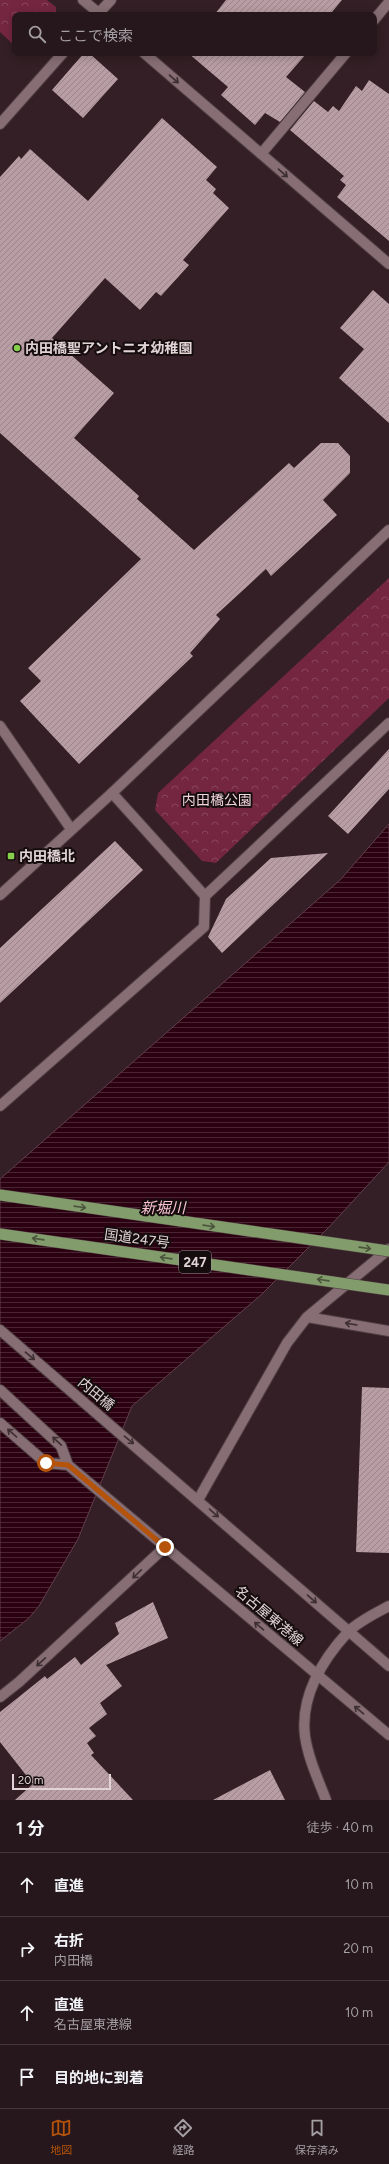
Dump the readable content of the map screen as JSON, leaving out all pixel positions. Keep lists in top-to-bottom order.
{
  "streets": {
    "highway": ["国道247号", "247"],
    "street": ["内田橋", "名古屋東港線"]
  },
  "water": ["新堀川"],
  "parks": ["内田橋公園"],
  "places": {
    "other": ["内田橋聖アントニオ幼稚園"],
    "transit": ["内田橋北"]
  },
  "scale_bar": "20 m",
  "page": {
    "search": "ここで検索",
    "scale": "20 m",
    "heading": ["1 分", "徒歩 · 40 m"],
    "list": [
      ["直進", "10 m"],
      ["右折", "内田橋", "20 m"],
      ["直進", "名古屋東港線", "10 m"],
      "目的地に到着"
    ],
    "nav": ["地図", "経路", "保存済み"]
  }
}
